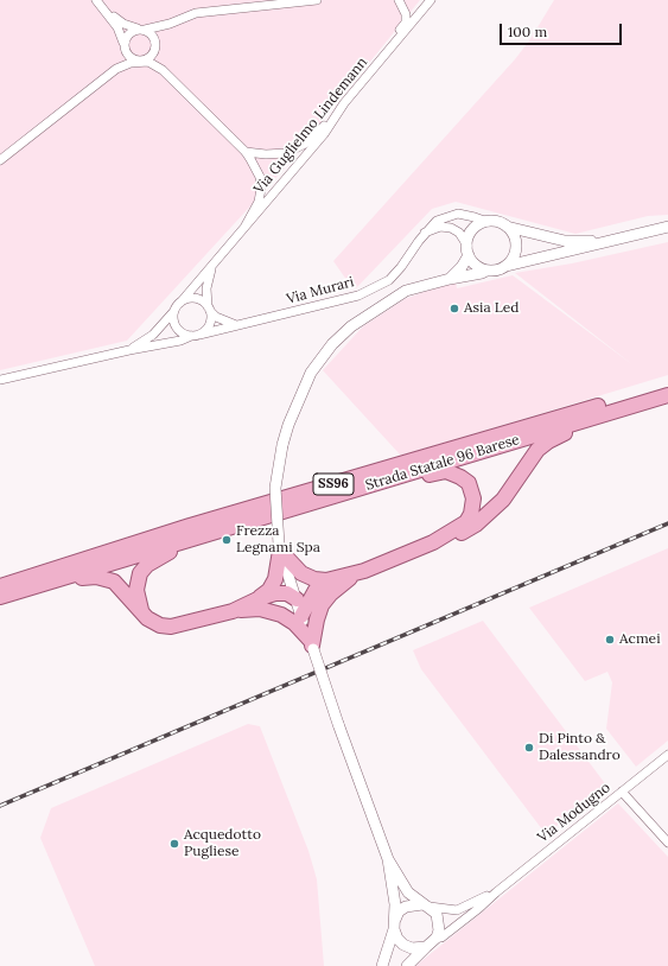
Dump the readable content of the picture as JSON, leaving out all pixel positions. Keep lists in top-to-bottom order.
{
  "streets": {
    "main road": ["Strada Statale 96 Barese", "SS96"],
    "street": ["Via Guglielmo Lindemann", "Via Murari", "Via Modugno"]
  },
  "crossings": [
    ["Via Guglielmo Lindemann", "Via Murari"]
  ],
  "places": [
    "Asia Led",
    "Frezza Legnami Spa",
    "Acmei",
    "Di Pinto & Dalessandro",
    "Acquedotto Pugliese"
  ],
  "scale_bar": "100 m"
}
